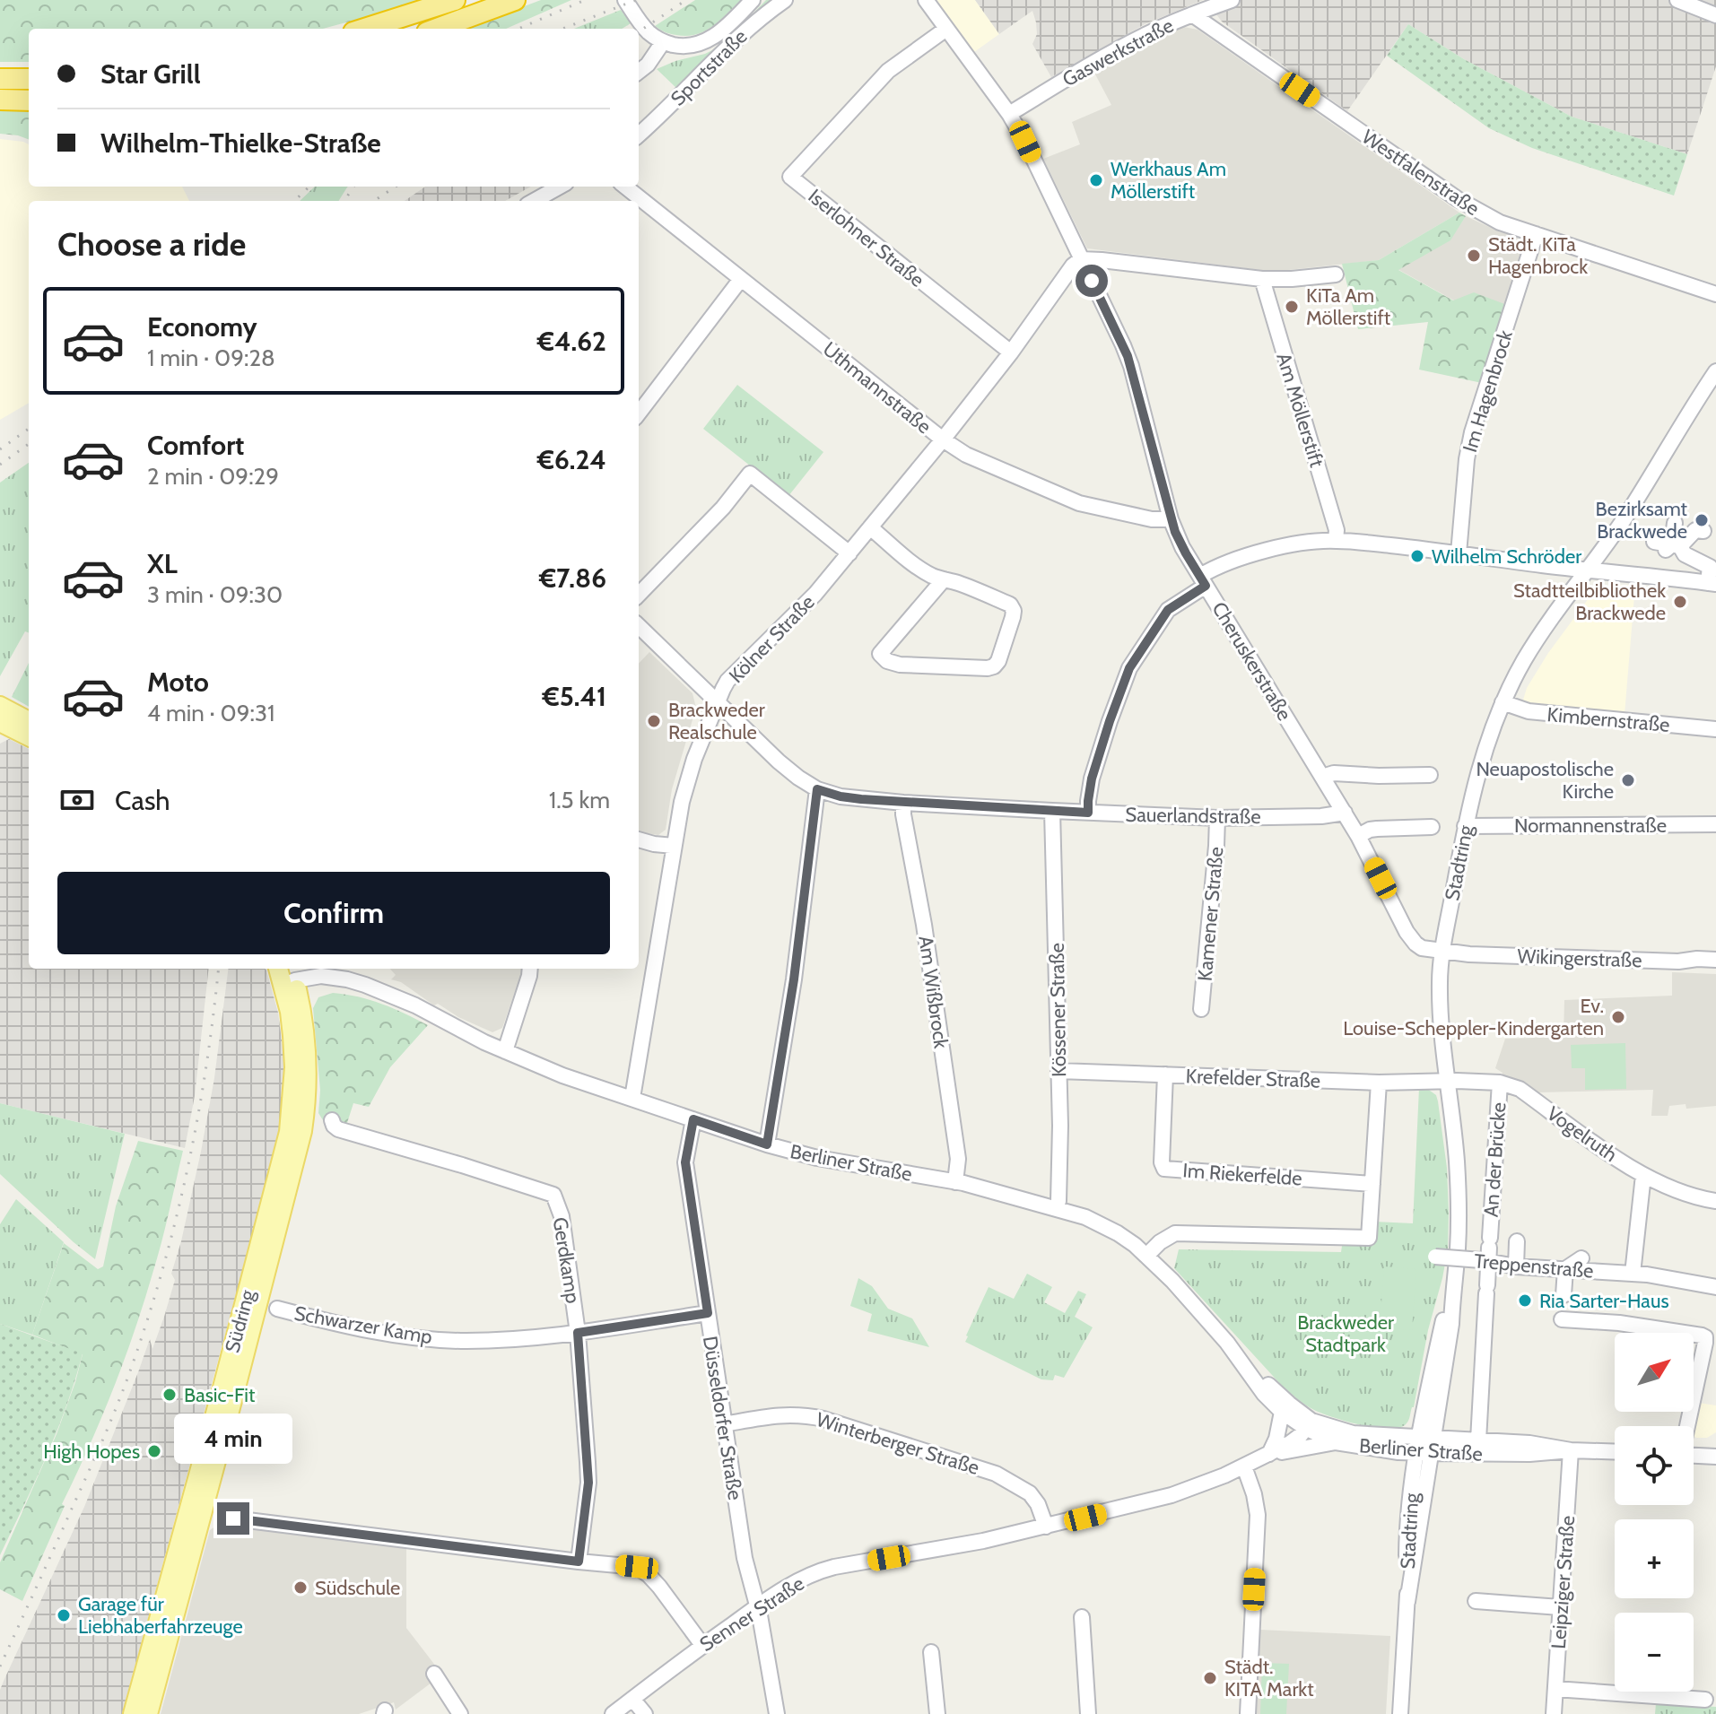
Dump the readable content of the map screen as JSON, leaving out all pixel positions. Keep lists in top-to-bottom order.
{
  "streets": {
    "main road": ["Südring"],
    "street": [
      "Gaswerkstraße",
      "Sportstraße",
      "Westfalenstraße",
      "Iserlohner Straße",
      "Uthmannstraße",
      "Im Hagenbrock",
      "Am Möllerstift",
      "Kölner Straße",
      "Cheruskerstraße",
      "Kimbernstraße",
      "Sauerlandstraße",
      "Normannenstraße",
      "Stadtring",
      "Kamener Straße",
      "Wikingerstraße",
      "Am Wißbrock",
      "Kössener Straße",
      "Krefelder Straße",
      "Vogelruth",
      "An der Brücke",
      "Berliner Straße",
      "Im Riekerfelde",
      "Gerdkamp",
      "Treppenstraße",
      "Schwarzer Kamp",
      "Düsseldorfer Straße",
      "Winterberger Straße",
      "Leipziger Straße",
      "Senner Straße"
    ]
  },
  "crossings": [
    ["Gaswerkstraße", "Westfalenstraße"],
    ["Gaswerkstraße", "Cheruskerstraße"],
    ["Westfalenstraße", "Im Hagenbrock"],
    ["Iserlohner Straße", "Kölner Straße"],
    ["Iserlohner Straße", "Cheruskerstraße"],
    ["Uthmannstraße", "Kölner Straße"],
    ["Uthmannstraße", "Cheruskerstraße"],
    ["Kölner Straße", "Cheruskerstraße"],
    ["Kölner Straße", "Sauerlandstraße"],
    ["Kölner Straße", "Berliner Straße"],
    ["Cheruskerstraße", "Sauerlandstraße"],
    ["Cheruskerstraße", "Stadtring"],
    ["Cheruskerstraße", "Wikingerstraße"],
    ["Kimbernstraße", "Stadtring"],
    ["Sauerlandstraße", "Kamener Straße"],
    ["Sauerlandstraße", "Am Wißbrock"],
    ["Sauerlandstraße", "Kössener Straße"],
    ["Normannenstraße", "Stadtring"],
    ["Stadtring", "Wikingerstraße"],
    ["Stadtring", "Krefelder Straße"],
    ["Stadtring", "Vogelruth"],
    ["Stadtring", "Berliner Straße"],
    ["Am Wißbrock", "Berliner Straße"],
    ["Kössener Straße", "Krefelder Straße"],
    ["Kössener Straße", "Berliner Straße"],
    ["Krefelder Straße", "Vogelruth"],
    ["Krefelder Straße", "Im Riekerfelde"],
    ["Vogelruth", "An der Brücke"],
    ["An der Brücke", "Berliner Straße"],
    ["An der Brücke", "Treppenstraße"],
    ["Berliner Straße", "Südring"],
    ["Berliner Straße", "Düsseldorfer Straße"],
    ["Berliner Straße", "Leipziger Straße"],
    ["Berliner Straße", "Senner Straße"],
    ["Gerdkamp", "Schwarzer Kamp"],
    ["Schwarzer Kamp", "Düsseldorfer Straße"],
    ["Düsseldorfer Straße", "Winterberger Straße"],
    ["Düsseldorfer Straße", "Senner Straße"],
    ["Winterberger Straße", "Senner Straße"]
  ],
  "parks": ["Brackweder Stadtpark"],
  "places": [
    "Werkhaus Am Möllerstift",
    "Städt. KiTa Hagenbrock",
    "KiTa Am Möllerstift",
    "Bezirksamt Brackwede",
    "Wilhelm Schröder",
    "Stadtteilbibliothek Brackwede",
    "Brackweder Realschule",
    "Neuapostolische Kirche",
    "Ev. Louise-Scheppler-Kindergarten",
    "Ria Sarter-Haus",
    "Basic-Fit",
    "High Hopes",
    "Südschule",
    "Garage für Liebhaberfahrzeuge",
    "Städt. KITA Markt"
  ],
  "north": "top right",
  "page": {
    "banner": ["Star Grill", "Wilhelm-Thielke-Straße"],
    "heading": "Choose a ride",
    "list": [
      {
        "name": "Economy",
        "note": "1 min · 09:28",
        "value": "€4.62"
      },
      {
        "name": "Comfort",
        "note": "2 min · 09:29",
        "value": "€6.24"
      },
      {
        "name": "XL",
        "note": "3 min · 09:30",
        "value": "€7.86"
      },
      {
        "name": "Moto",
        "note": "4 min · 09:31",
        "value": "€5.41"
      }
    ],
    "pay": ["Cash", "1.5 km"],
    "buttons": "Confirm",
    "map_buttons": ["+", "−"],
    "bubble": "4 min"
  }
}
